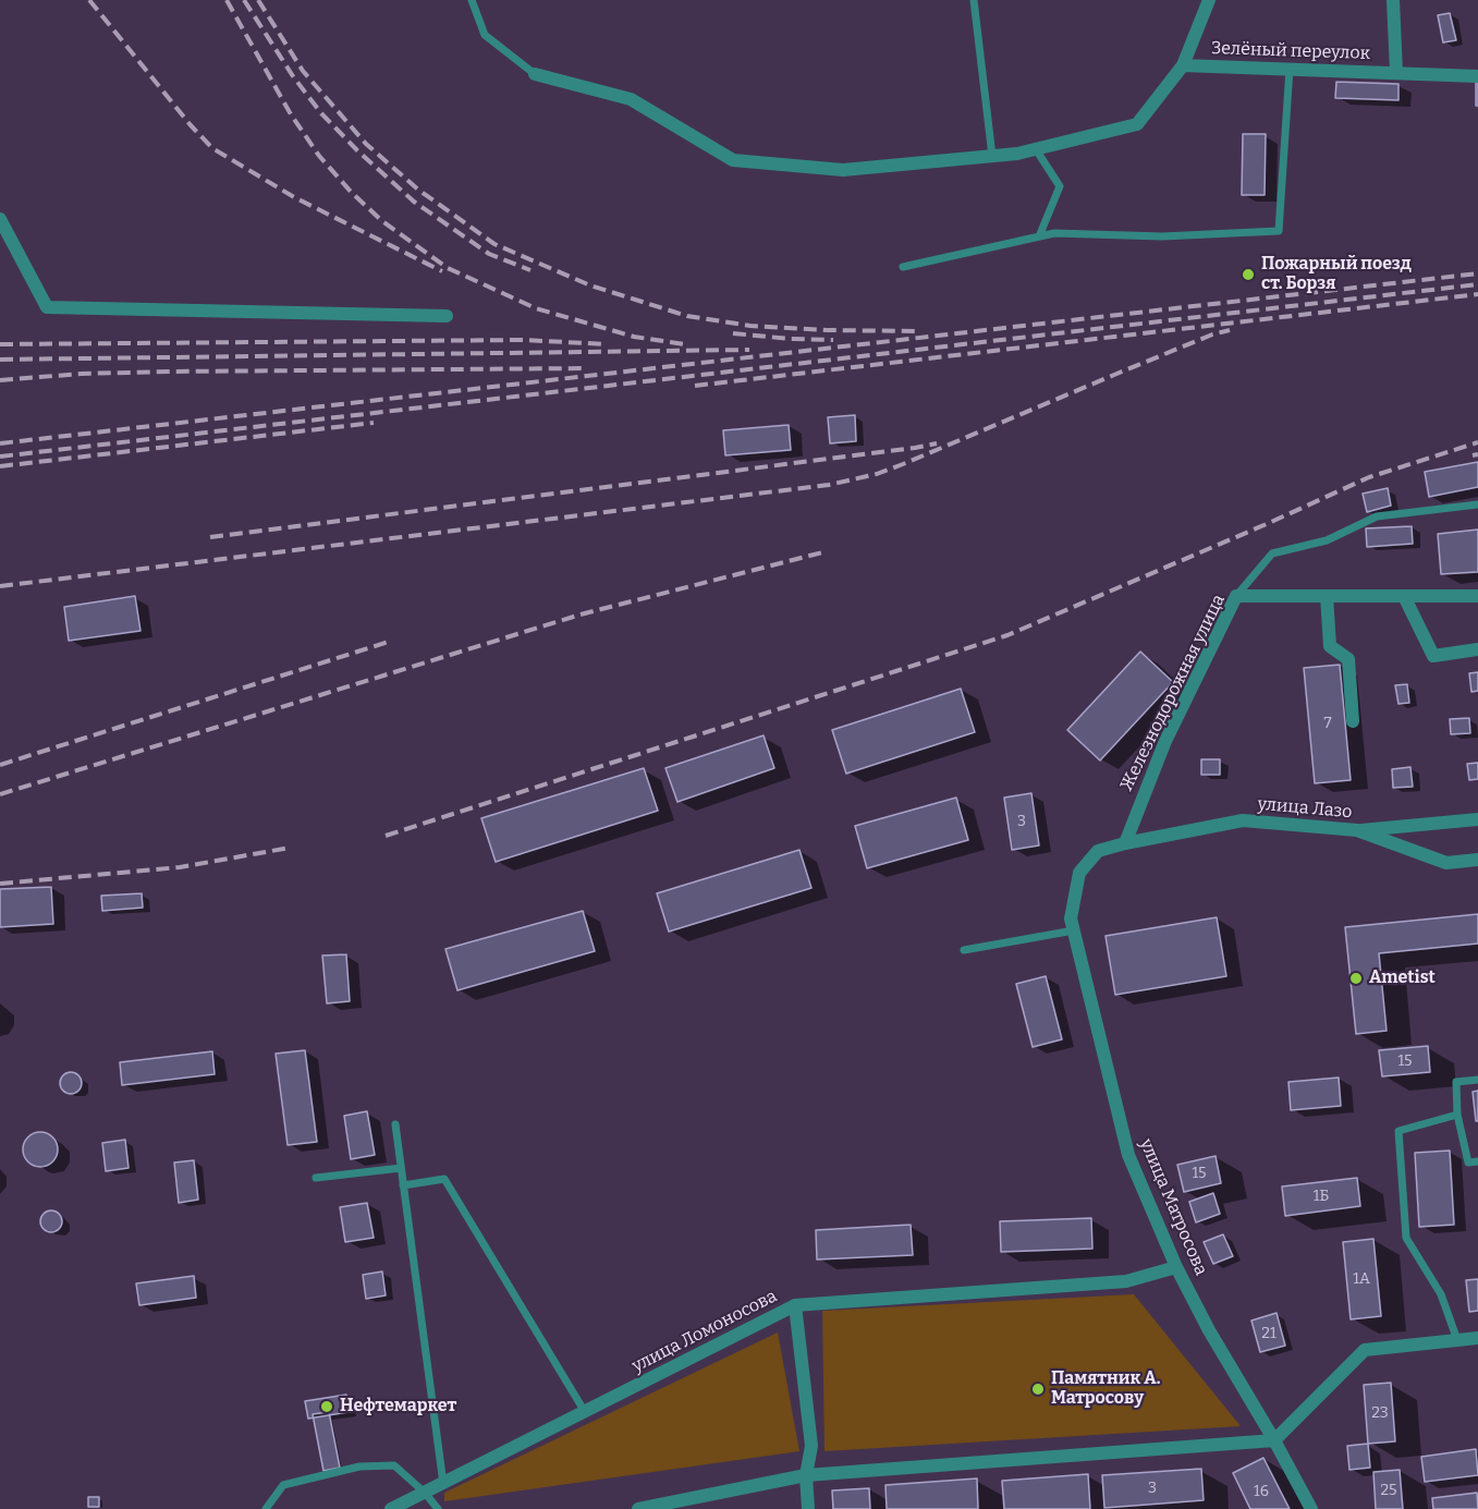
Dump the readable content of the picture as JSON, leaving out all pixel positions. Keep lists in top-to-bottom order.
{
  "streets": {
    "street": [
      "Зелёный переулок",
      "Железнодорожная улица",
      "улица Лазо",
      "улица Матросова",
      "улица Ломоносова"
    ]
  },
  "crossings": [
    ["Железнодорожная улица", "улица Лазо"],
    ["Железнодорожная улица", "улица Матросова"],
    ["улица Лазо", "улица Матросова"],
    ["улица Матросова", "улица Ломоносова"]
  ],
  "places": [
    "Пожарный поезд ст. Борзя",
    "Ametist",
    "Памятник А. Матросову",
    "Нефтемаркет"
  ],
  "house_numbers": [
    "7",
    "3",
    "15",
    "15",
    "1Б",
    "1А",
    "21",
    "23",
    "3",
    "25",
    "16"
  ]
}
